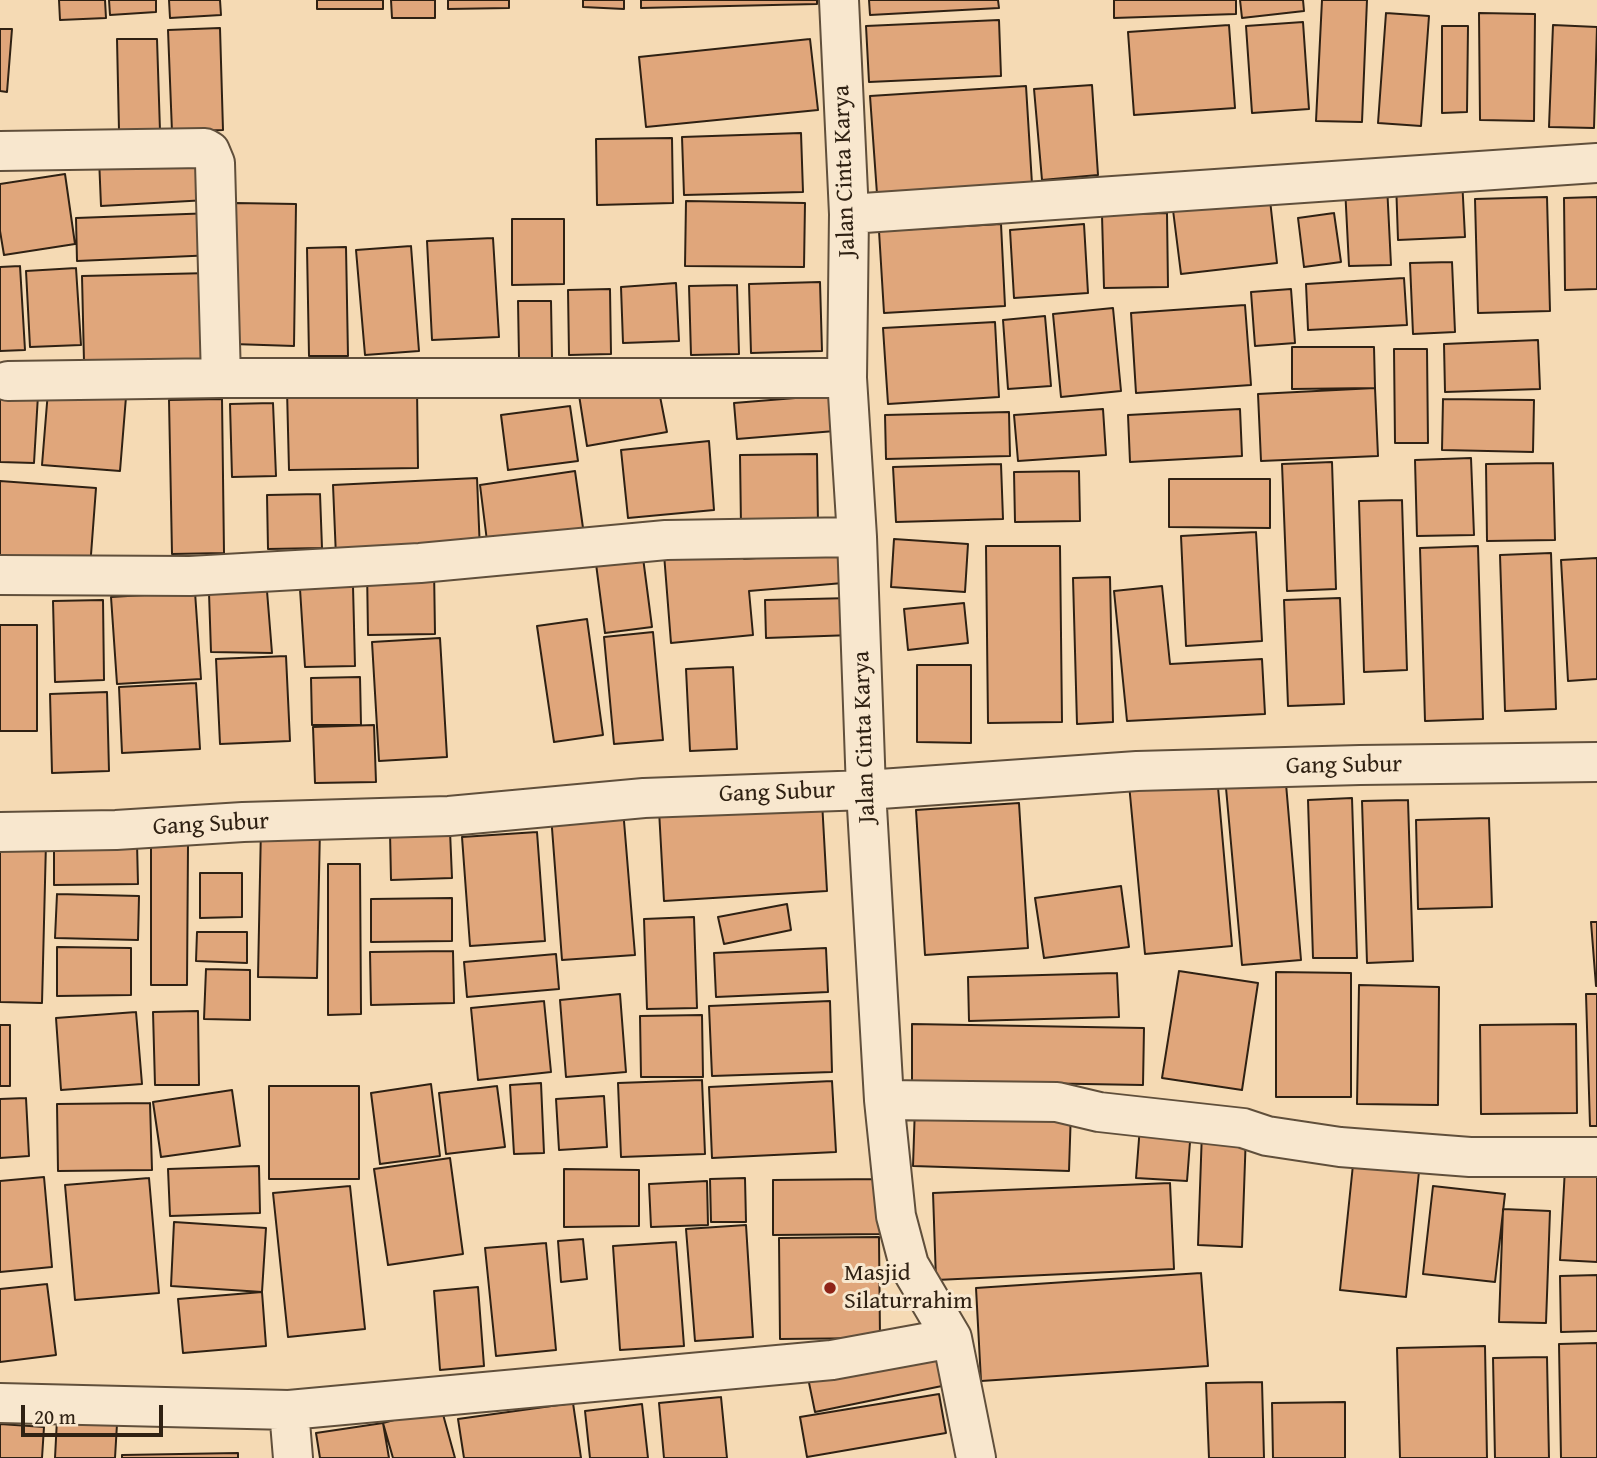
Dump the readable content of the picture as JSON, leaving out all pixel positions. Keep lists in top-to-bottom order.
{
  "streets": {
    "street": ["Jalan Cinta Karya", "Gang Subur"]
  },
  "crossings": [
    ["Jalan Cinta Karya", "Gang Subur"]
  ],
  "places": ["Masjid Silaturrahim"],
  "scale_bar": "20 m"
}
